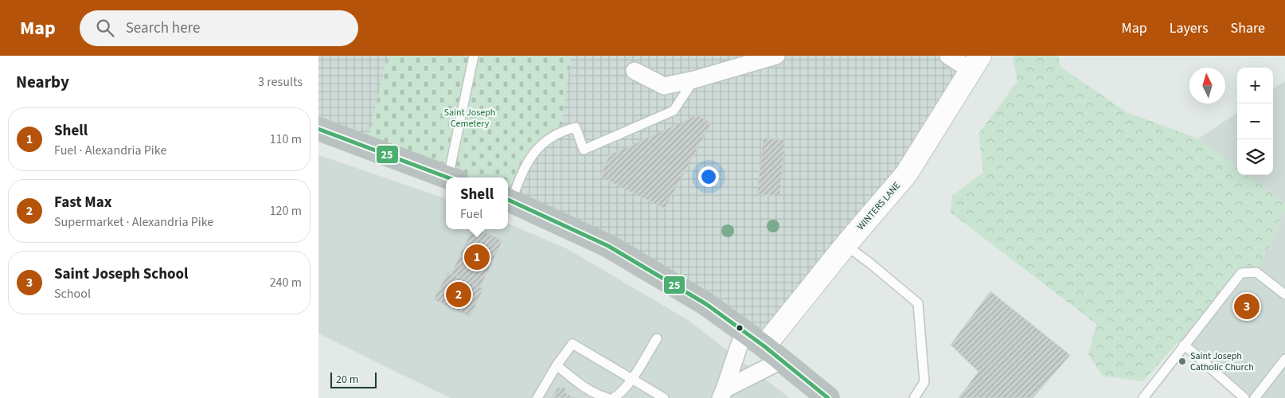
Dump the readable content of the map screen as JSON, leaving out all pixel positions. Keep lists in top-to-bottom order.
{
  "streets": {
    "street": ["WINTERS LANE"]
  },
  "parks": ["Saint Joseph Cemetery"],
  "places": ["Saint Joseph Catholic Church"],
  "lines": ["transit line 25"],
  "scale_bar": "20 m",
  "north": "top",
  "page": {
    "header": "Map",
    "search": "Search here",
    "nav": ["Map", "Layers", "Share"],
    "heading": ["Nearby", "3 results"],
    "map_buttons": ["+", "−"],
    "list": [
      {
        "mark": "1",
        "name": "Shell",
        "note": "Fuel · Alexandria Pike",
        "value": "110 m"
      },
      {
        "mark": "2",
        "name": "Fast Max",
        "note": "Supermarket · Alexandria Pike",
        "value": "120 m"
      },
      {
        "mark": "3",
        "name": "Saint Joseph School",
        "note": "School",
        "value": "240 m"
      }
    ],
    "popup": ["Shell", "Fuel"],
    "pins": ["1", "2", "3"],
    "scale": "20 m"
  }
}
